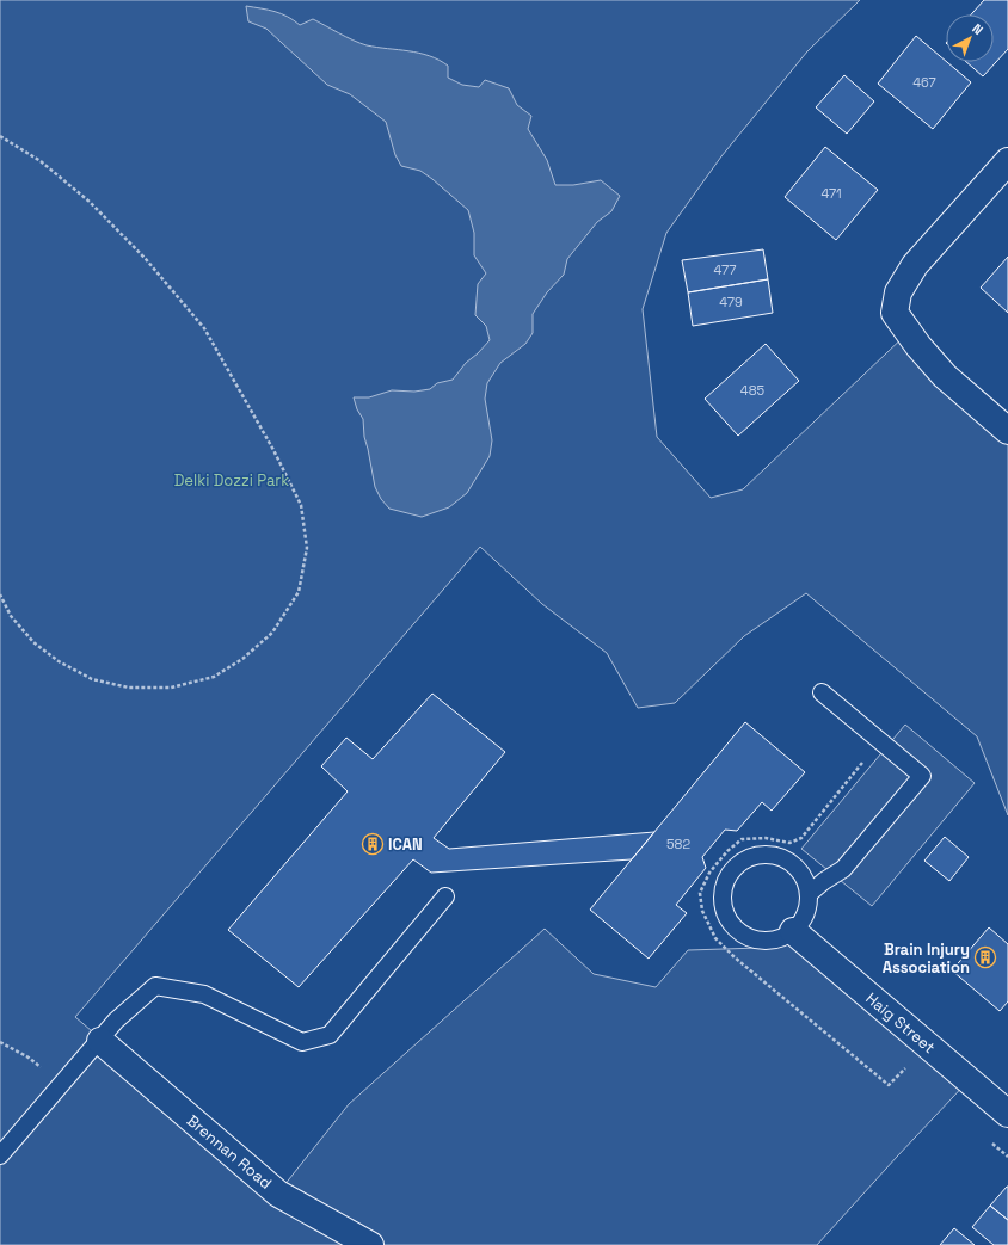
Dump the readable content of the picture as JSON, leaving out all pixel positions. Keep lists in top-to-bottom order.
{
  "streets": {
    "street": ["Haig Street", "Brennan Road"]
  },
  "parks": ["Delki Dozzi Park"],
  "places": {
    "building": ["ICAN", "Brain Injury Association"]
  },
  "house_numbers": [
    "467",
    "471",
    "477",
    "479",
    "485",
    "582"
  ],
  "north": "top right"
}
